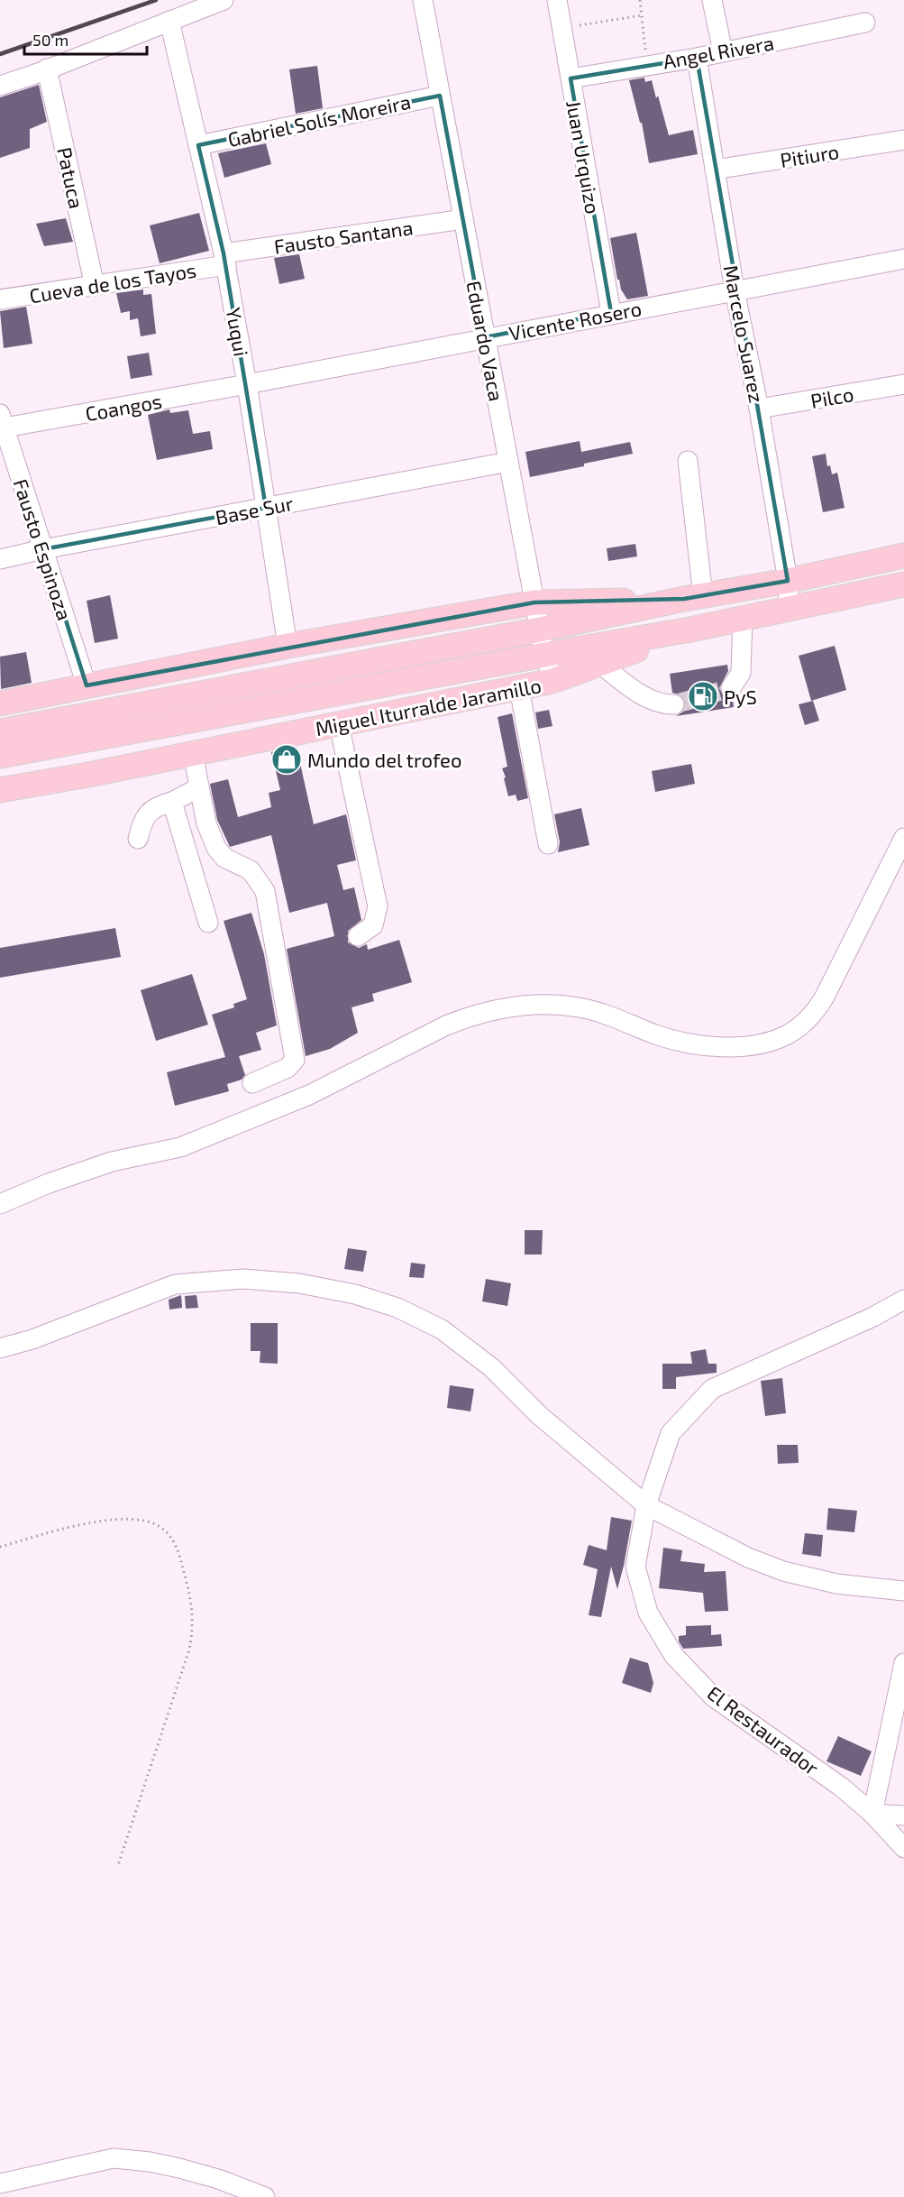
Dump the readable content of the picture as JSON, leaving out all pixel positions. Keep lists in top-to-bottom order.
{
  "streets": {
    "main road": ["Miguel Iturralde Jaramillo"],
    "street": [
      "Angel Rivera",
      "Gabriel Solís Moreira",
      "Pitiuro",
      "Juan Urquizo",
      "Patuca",
      "Fausto Santana",
      "Cueva de los Tayos",
      "Vicente Rosero",
      "Yuqui",
      "Marcelo Suarez",
      "Eduardo Vaca",
      "Pilco",
      "Coangos",
      "Base Sur",
      "Fausto Espinoza",
      "El Restaurador"
    ]
  },
  "crossings": [
    ["Angel Rivera", "Juan Urquizo"],
    ["Angel Rivera", "Marcelo Suarez"],
    ["Gabriel Solís Moreira", "Yuqui"],
    ["Gabriel Solís Moreira", "Eduardo Vaca"],
    ["Pitiuro", "Marcelo Suarez"],
    ["Juan Urquizo", "Vicente Rosero"],
    ["Patuca", "Cueva de los Tayos"],
    ["Fausto Santana", "Cueva de los Tayos"],
    ["Fausto Santana", "Yuqui"],
    ["Fausto Santana", "Eduardo Vaca"],
    ["Cueva de los Tayos", "Yuqui"],
    ["Vicente Rosero", "Yuqui"],
    ["Vicente Rosero", "Marcelo Suarez"],
    ["Vicente Rosero", "Eduardo Vaca"],
    ["Vicente Rosero", "Coangos"],
    ["Yuqui", "Coangos"],
    ["Yuqui", "Base Sur"],
    ["Marcelo Suarez", "Pilco"],
    ["Marcelo Suarez", "Miguel Iturralde Jaramillo"],
    ["Eduardo Vaca", "Base Sur"],
    ["Eduardo Vaca", "Miguel Iturralde Jaramillo"],
    ["Coangos", "Fausto Espinoza"],
    ["Base Sur", "Fausto Espinoza"]
  ],
  "places": {
    "fuel station": ["PyS"],
    "shop": ["Mundo del trofeo"]
  },
  "scale_bar": "50 m"
}
